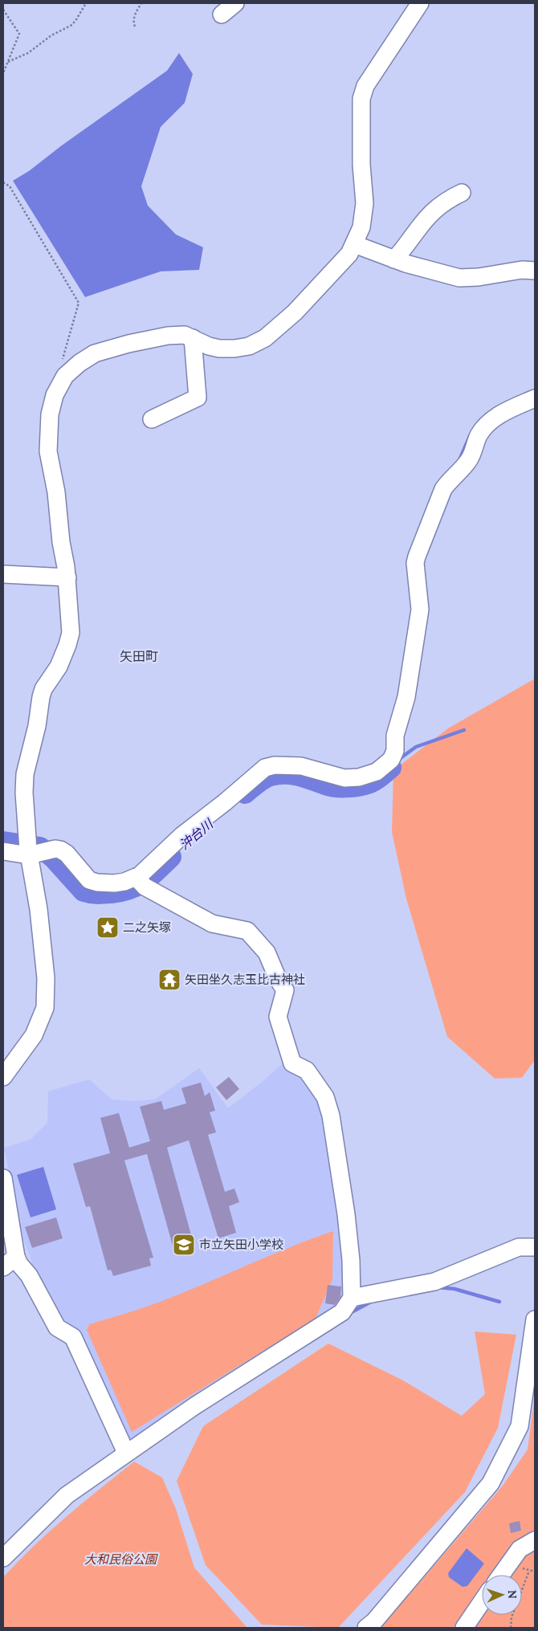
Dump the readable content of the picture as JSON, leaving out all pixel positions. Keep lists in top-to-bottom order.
{
  "districts": ["矢田町"],
  "water": ["沖台川"],
  "parks": ["大和民俗公園"],
  "places": {
    "place": ["二之矢塚"],
    "temple": ["矢田坐久志玉比古神社"],
    "school or university": ["市立矢田小学校"]
  },
  "north": "right"
}
